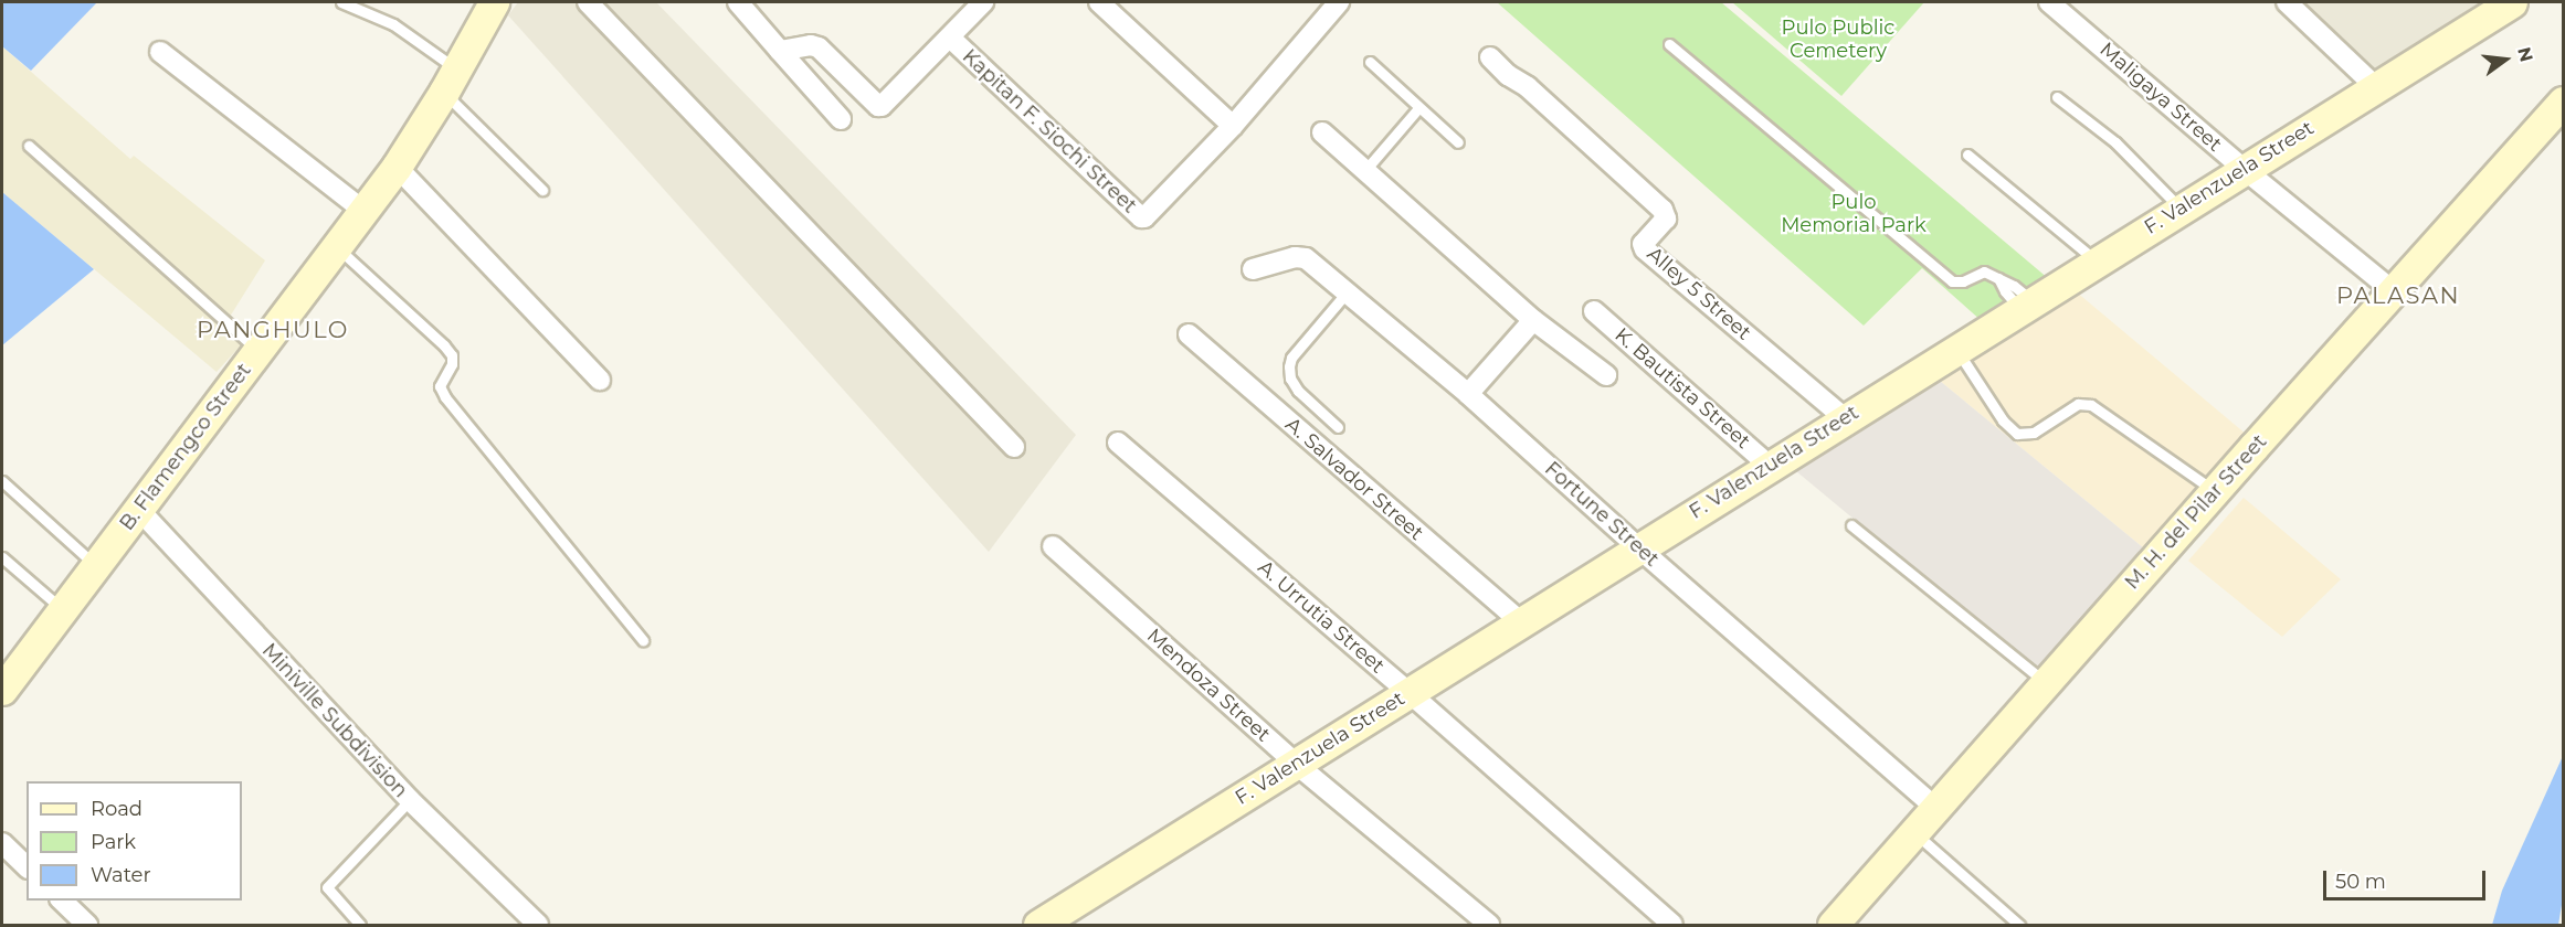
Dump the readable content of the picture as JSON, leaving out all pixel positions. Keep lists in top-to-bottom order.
{
  "streets": {
    "main road": ["F. Valenzuela Street", "B. Flamengco Street", "M. H. del Pilar Street"],
    "street": [
      "Maligaya Street",
      "Kapitan F. Siochi Street",
      "Alley 5 Street",
      "K. Bautista Street",
      "A. Salvador Street",
      "Fortune Street",
      "A. Urrutia Street",
      "Mendoza Street",
      "Miniville Subdivision"
    ]
  },
  "crossings": [
    ["Maligaya Street", "F. Valenzuela Street"],
    ["Maligaya Street", "M. H. del Pilar Street"],
    ["F. Valenzuela Street", "Alley 5 Street"],
    ["F. Valenzuela Street", "K. Bautista Street"],
    ["F. Valenzuela Street", "A. Salvador Street"],
    ["F. Valenzuela Street", "Fortune Street"],
    ["F. Valenzuela Street", "A. Urrutia Street"],
    ["F. Valenzuela Street", "Mendoza Street"],
    ["B. Flamengco Street", "Miniville Subdivision"],
    ["M. H. del Pilar Street", "Fortune Street"]
  ],
  "districts": ["PALASAN", "PANGHULO"],
  "parks": ["Pulo Public Cemetery", "Pulo Memorial Park"],
  "legend": ["Road", "Park", "Water"],
  "scale_bar": "50 m",
  "north": "right"
}
